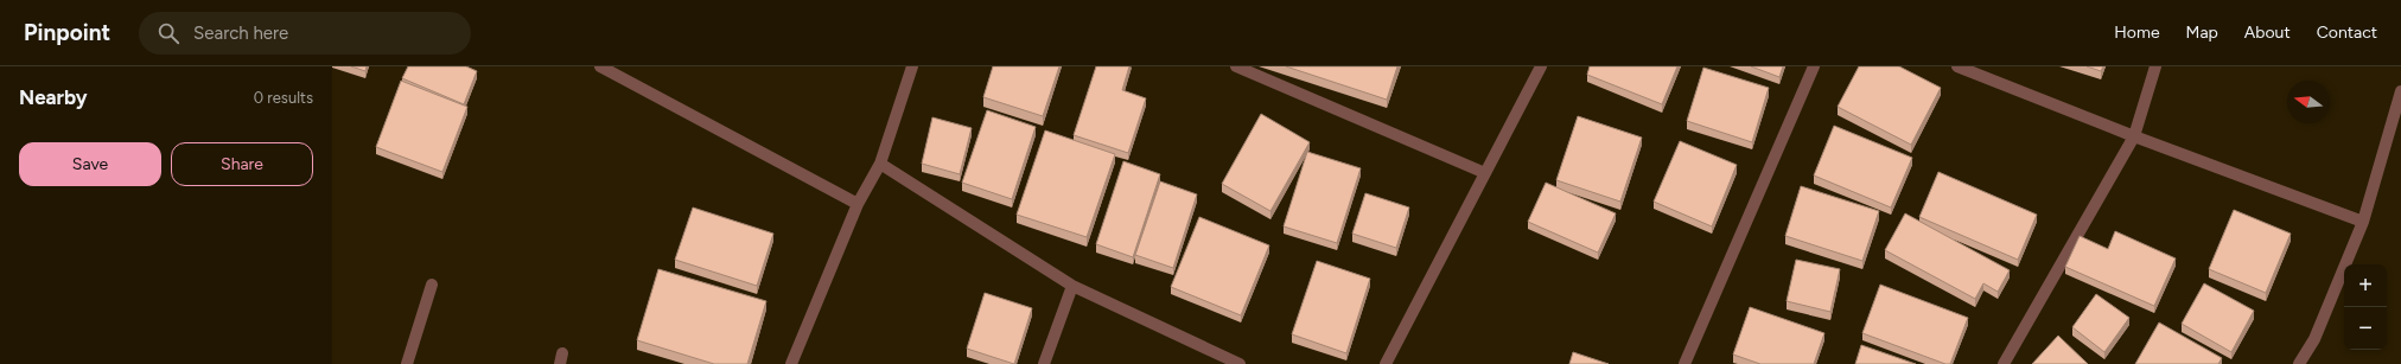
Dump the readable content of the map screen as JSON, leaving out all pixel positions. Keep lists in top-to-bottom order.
{
  "north": "left",
  "page": {
    "header": "Pinpoint",
    "search": "Search here",
    "nav": [
      "Home",
      "Map",
      "About",
      "Contact"
    ],
    "heading": ["Nearby", "0 results"],
    "buttons": ["Save", "Share"],
    "map_buttons": ["+", "−"]
  }
}
